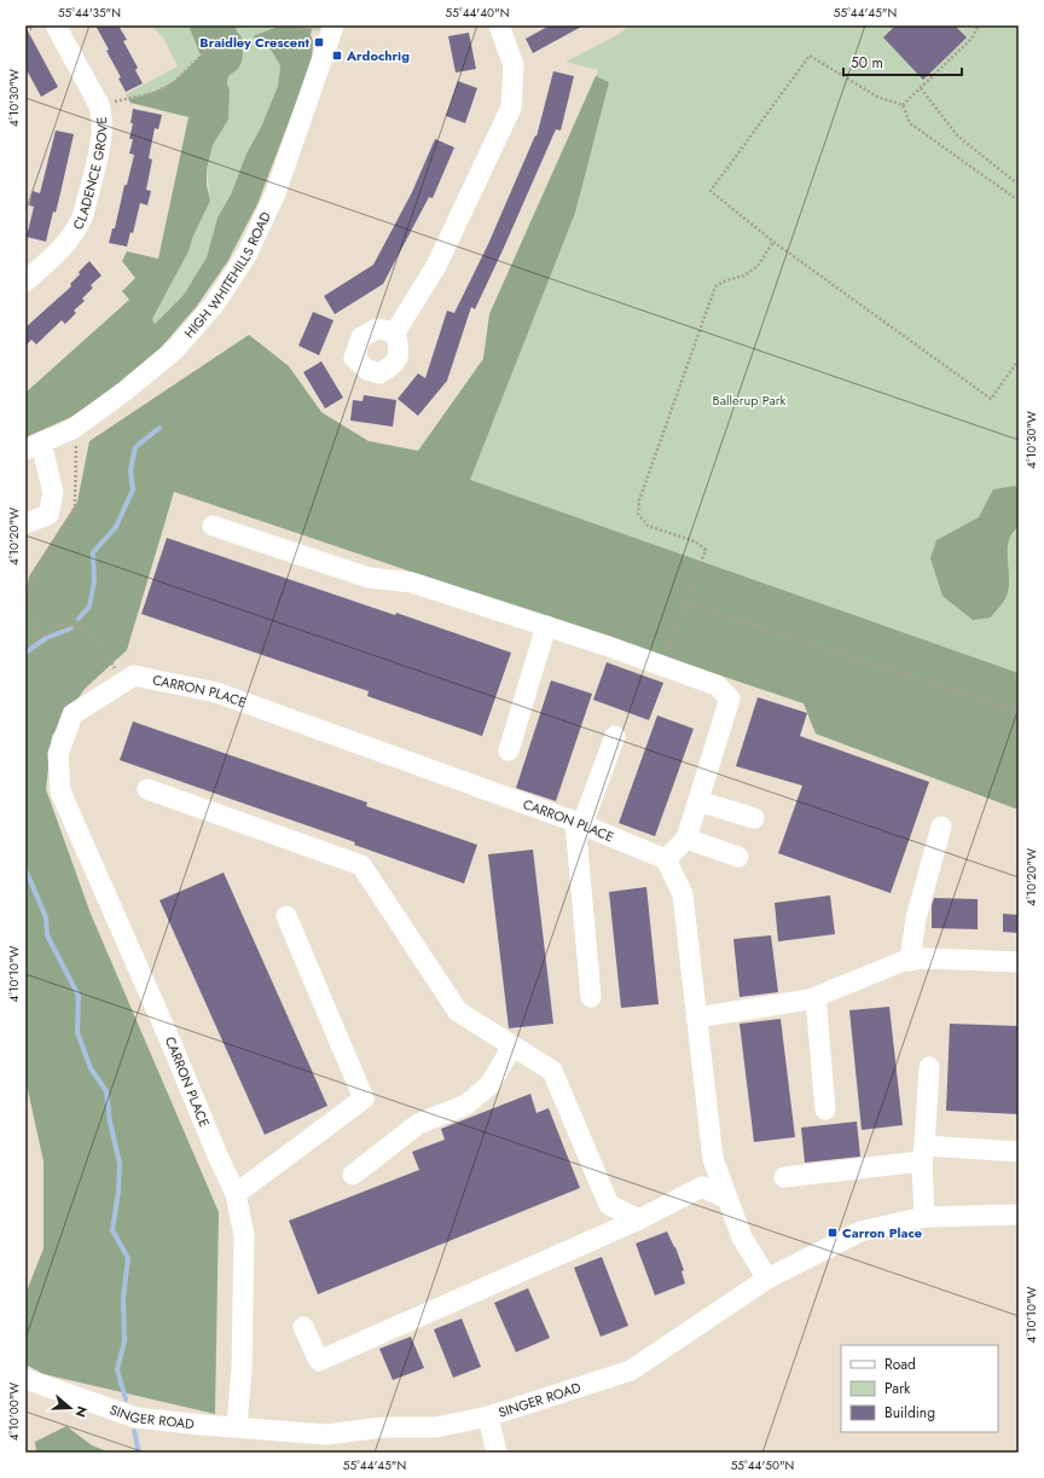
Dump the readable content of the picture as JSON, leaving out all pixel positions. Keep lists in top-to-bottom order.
{
  "streets": {
    "street": [
      "CLADENCE GROVE",
      "HIGH WHITEHILLS ROAD",
      "CARRON PLACE",
      "SINGER ROAD"
    ]
  },
  "crossings": [
    ["CARRON PLACE", "SINGER ROAD"]
  ],
  "parks": ["Ballerup Park"],
  "places": {
    "transit": ["Braidley Crescent", "Ardochrig", "Carron Place"]
  },
  "legend": ["Road", "Park", "Building"],
  "scale_bar": "50 m",
  "north": "right",
  "coordinates": [
    "55°44'35\"N",
    "55°44'40\"N",
    "55°44'45\"N",
    "4°10'30\"W",
    "4°10'20\"W",
    "4°10'10\"W",
    "4°10'00\"W",
    "55°44'50\"N"
  ]
}
